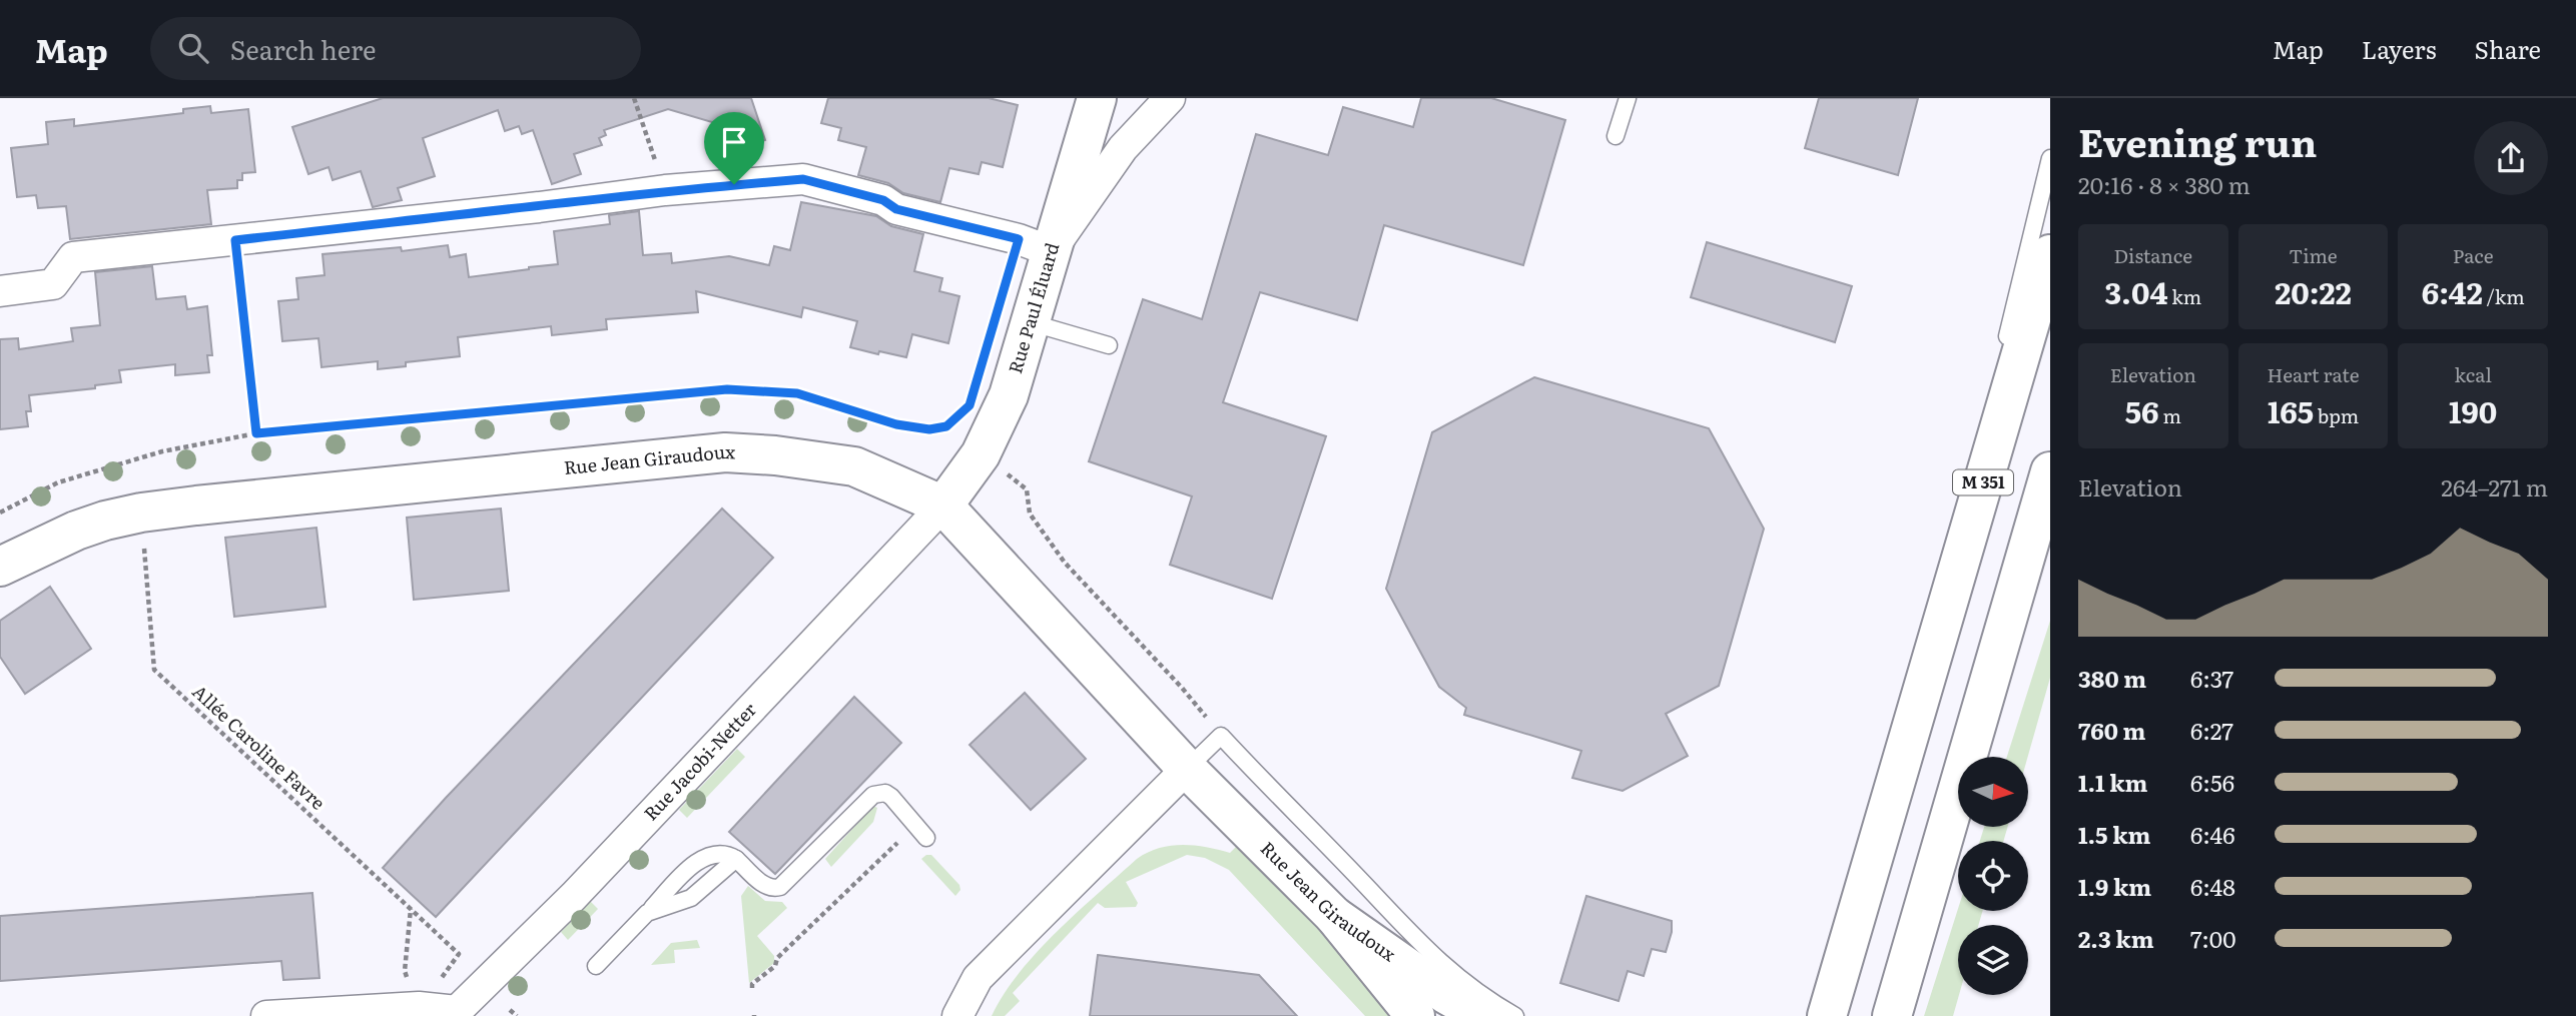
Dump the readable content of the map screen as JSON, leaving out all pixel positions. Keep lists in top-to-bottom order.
{
  "streets": {
    "main road": ["Rue Paul Éluard", "Rue Jean Giraudoux", "M 351"],
    "street": ["Rue Jacobi-Netter"],
    "path": ["Allée Caroline Favre"]
  },
  "crossings": [
    ["Rue Paul Éluard", "Rue Jean Giraudoux"],
    ["Rue Paul Éluard", "Rue Jacobi-Netter"],
    ["Rue Jean Giraudoux", "Allée Caroline Favre"],
    ["Rue Jean Giraudoux", "Rue Jacobi-Netter"]
  ],
  "north": "right",
  "page": {
    "header": "Map",
    "search": "Search here",
    "nav": ["Map", "Layers", "Share"],
    "heading": ["Evening run", "20:16 · 8 × 380 m"],
    "stats": [
      ["Distance", "3.04 km"],
      ["Time", "20:22"],
      ["Pace", "6:42 /km"],
      ["Elevation", "56 m"],
      ["Heart rate", "165 bpm"],
      ["kcal", "190"]
    ],
    "chart": ["Elevation", "264–271 m"],
    "list": [
      {
        "name": "380 m",
        "note": "6:37"
      },
      {
        "name": "760 m",
        "note": "6:27"
      },
      {
        "name": "1.1 km",
        "note": "6:56"
      },
      {
        "name": "1.5 km",
        "note": "6:46"
      },
      {
        "name": "1.9 km",
        "note": "6:48"
      },
      {
        "name": "2.3 km",
        "note": "7:00"
      }
    ]
  }
}
